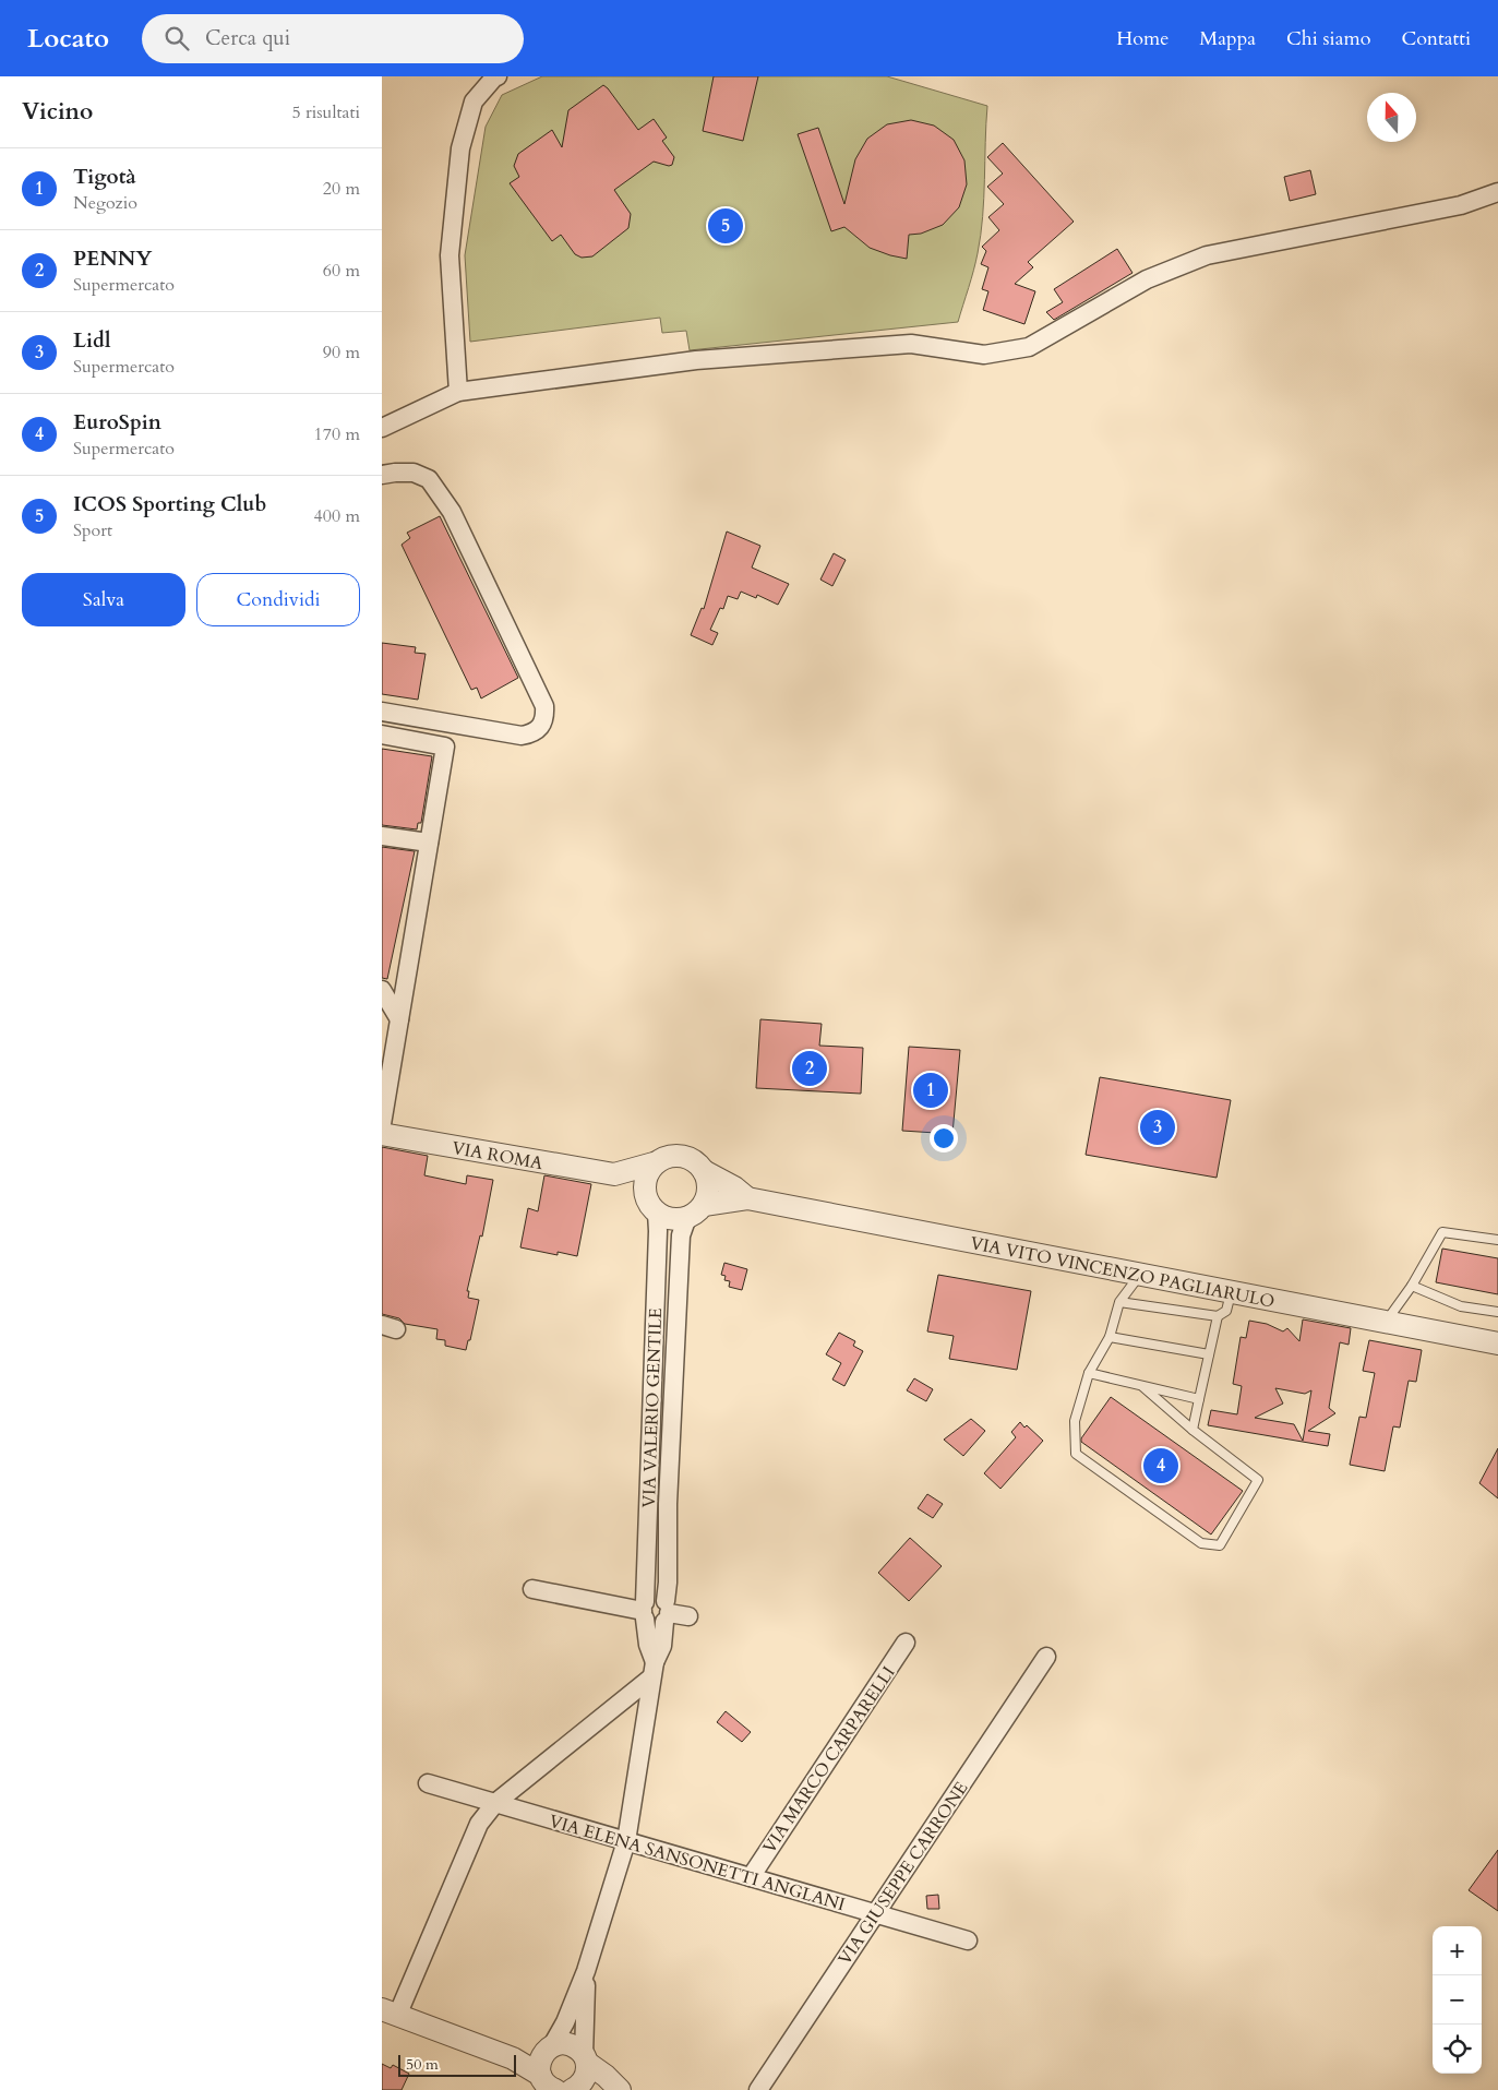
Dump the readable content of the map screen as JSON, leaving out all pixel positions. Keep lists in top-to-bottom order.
{
  "streets": {
    "street": [
      "VIA ROMA",
      "VIA VITO VINCENZO PAGLIARULO",
      "VIA VALERIO GENTILE",
      "VIA MARCO CARPARELLI",
      "VIA ELENA SANSONETTI ANGLANI",
      "VIA GIUSEPPE CARRONE"
    ]
  },
  "crossings": [
    ["VIA ROMA", "VIA VITO VINCENZO PAGLIARULO"],
    ["VIA ROMA", "VIA VALERIO GENTILE"],
    ["VIA VITO VINCENZO PAGLIARULO", "VIA VALERIO GENTILE"],
    ["VIA VALERIO GENTILE", "VIA ELENA SANSONETTI ANGLANI"],
    ["VIA MARCO CARPARELLI", "VIA ELENA SANSONETTI ANGLANI"],
    ["VIA ELENA SANSONETTI ANGLANI", "VIA GIUSEPPE CARRONE"]
  ],
  "scale_bar": "50 m",
  "north": "top",
  "page": {
    "header": "Locato",
    "search": "Cerca qui",
    "nav": [
      "Home",
      "Mappa",
      "Chi siamo",
      "Contatti"
    ],
    "heading": ["Vicino", "5 risultati"],
    "list": [
      {
        "mark": "1",
        "name": "Tigotà",
        "note": "Negozio",
        "value": "20 m"
      },
      {
        "mark": "2",
        "name": "PENNY",
        "note": "Supermercato",
        "value": "60 m"
      },
      {
        "mark": "3",
        "name": "Lidl",
        "note": "Supermercato",
        "value": "90 m"
      },
      {
        "mark": "4",
        "name": "EuroSpin",
        "note": "Supermercato",
        "value": "170 m"
      },
      {
        "mark": "5",
        "name": "ICOS Sporting Club",
        "note": "Sport",
        "value": "400 m"
      }
    ],
    "pins": [
      "5",
      "2",
      "1",
      "3",
      "4"
    ],
    "buttons": ["Salva", "Condividi"],
    "map_buttons": ["+", "−"],
    "scale": "50 m"
  }
}
